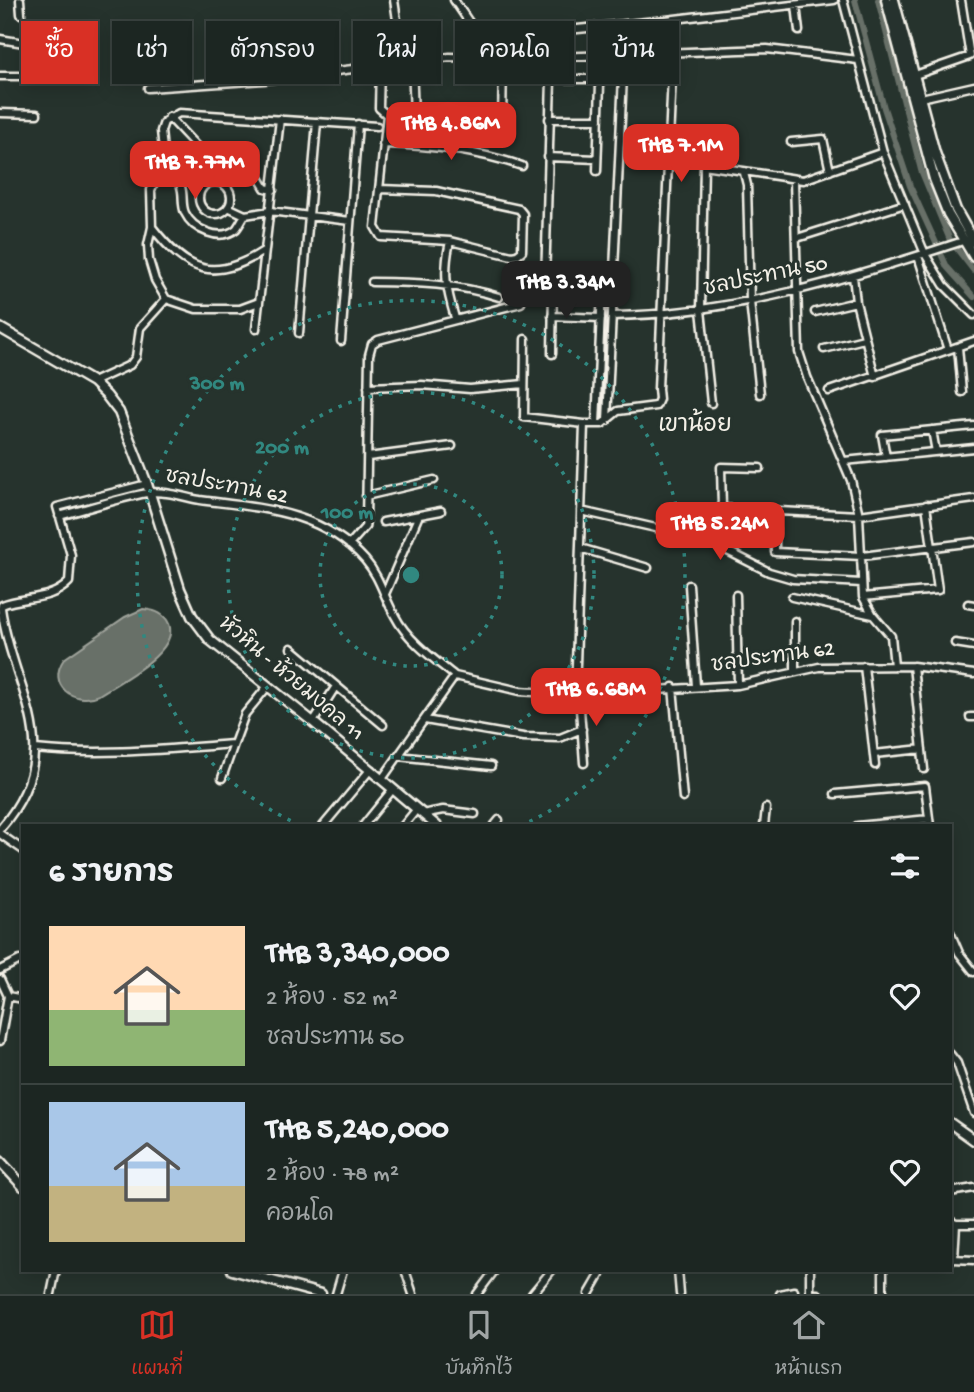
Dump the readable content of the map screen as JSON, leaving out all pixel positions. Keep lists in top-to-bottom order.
{
  "streets": {
    "street": ["ชลประทาน 50", "ชลประทาน 62", "หัวหิน - ห้วยมงคล 11"]
  },
  "crossings": [
    ["ชลประทาน 62", "หัวหิน - ห้วยมงคล 11"]
  ],
  "districts": ["เขาน้อย"],
  "page": {
    "chip": [
      "ซื้อ",
      "เช่า",
      "ตัวกรอง",
      "ใหม่",
      "คอนโด",
      "บ้าน"
    ],
    "price": [
      "THB 4.86M",
      "THB 7.1M",
      "THB 7.77M",
      "THB 3.34M",
      "THB 5.24M",
      "THB 6.68M"
    ],
    "heading": "6 รายการ",
    "list": [
      {
        "name": "THB 3,340,000",
        "note": "2 ห้อง · 52 m² · ชลประทาน 50"
      },
      {
        "name": "THB 5,240,000",
        "note": "2 ห้อง · 78 m² · คอนโด"
      }
    ],
    "tabs": ["แผนที่", "บันทึกไว้", "หน้าแรก"]
  },
  "rings": ["300 m", "200 m", "100 m"]
}
